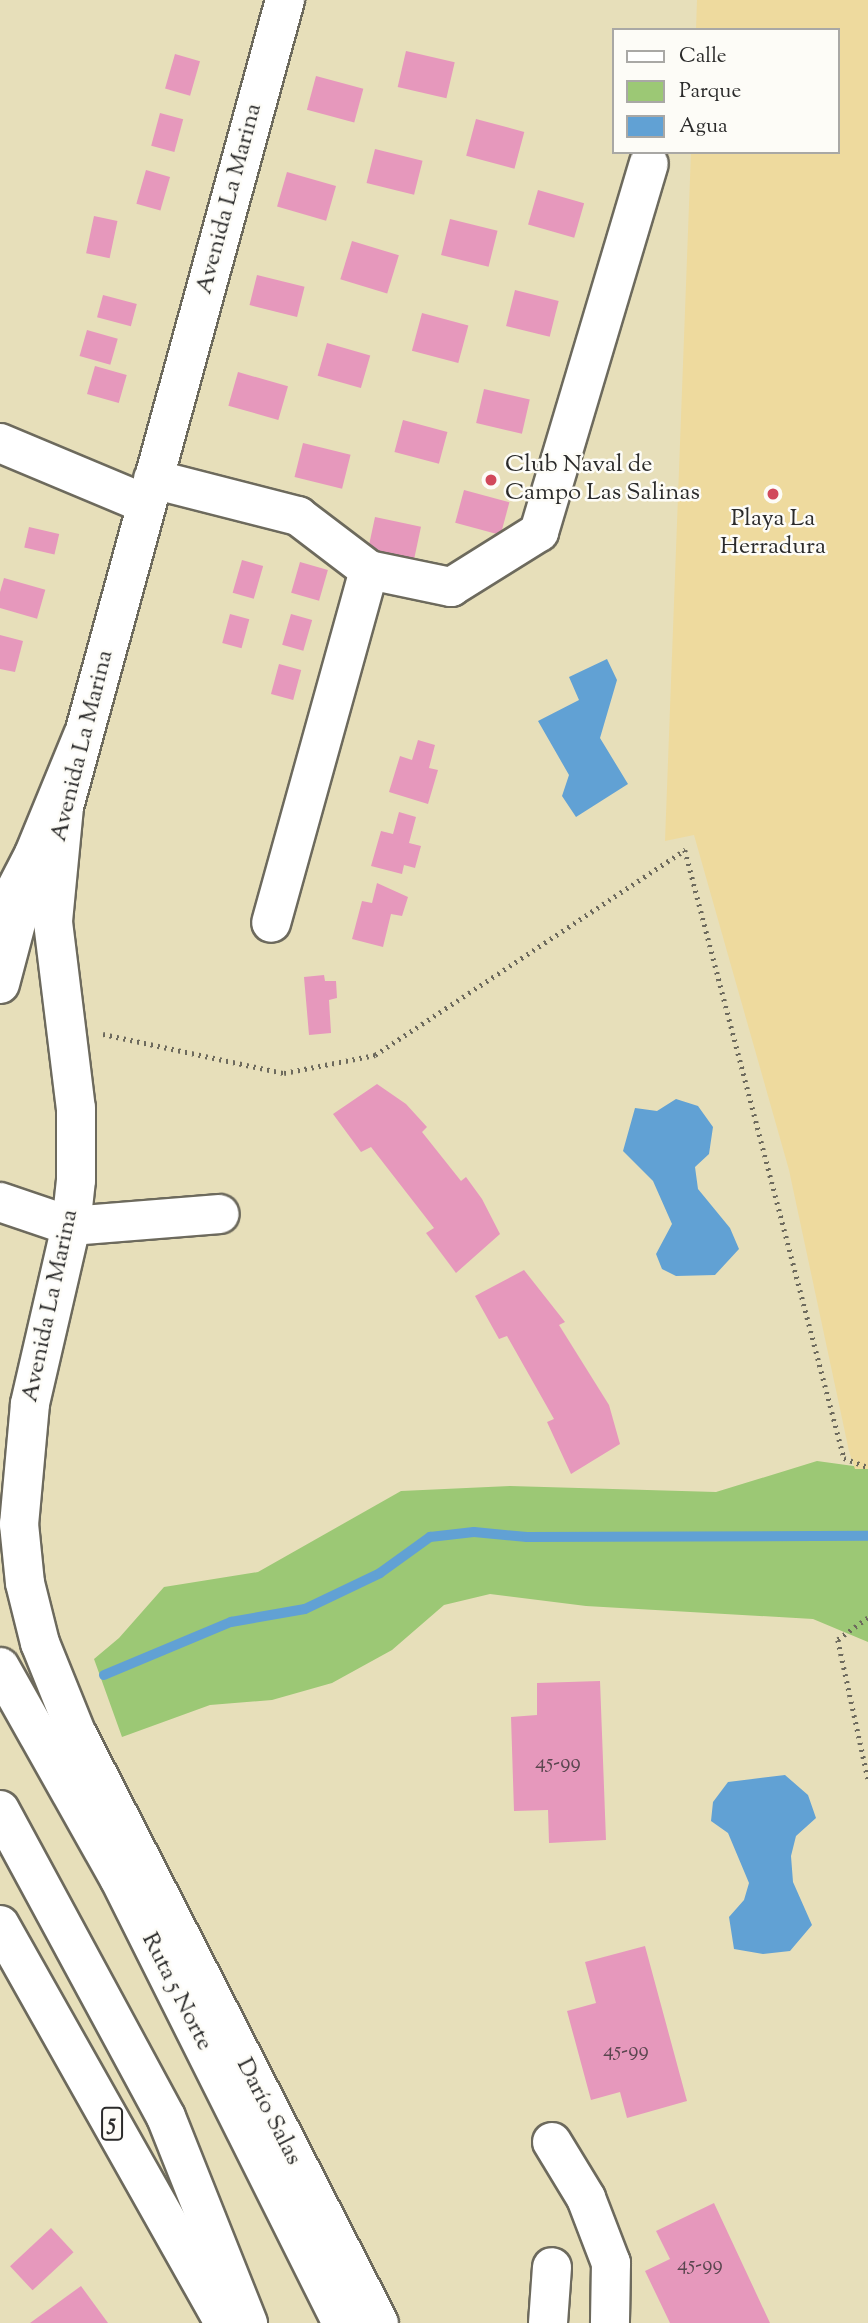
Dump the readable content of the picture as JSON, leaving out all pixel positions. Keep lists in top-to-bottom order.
{
  "streets": {
    "main road": [
      "Avenida La Marina",
      "Ruta 5 Norte",
      "Darío Salas",
      "5"
    ]
  },
  "crossings": [
    ["Avenida La Marina", "Darío Salas"]
  ],
  "places": ["Club Naval de Campo Las Salinas", "Playa La Herradura"],
  "house_numbers": ["45-99", "45-99", "45-99"],
  "legend": ["Calle", "Parque", "Agua"]
}
